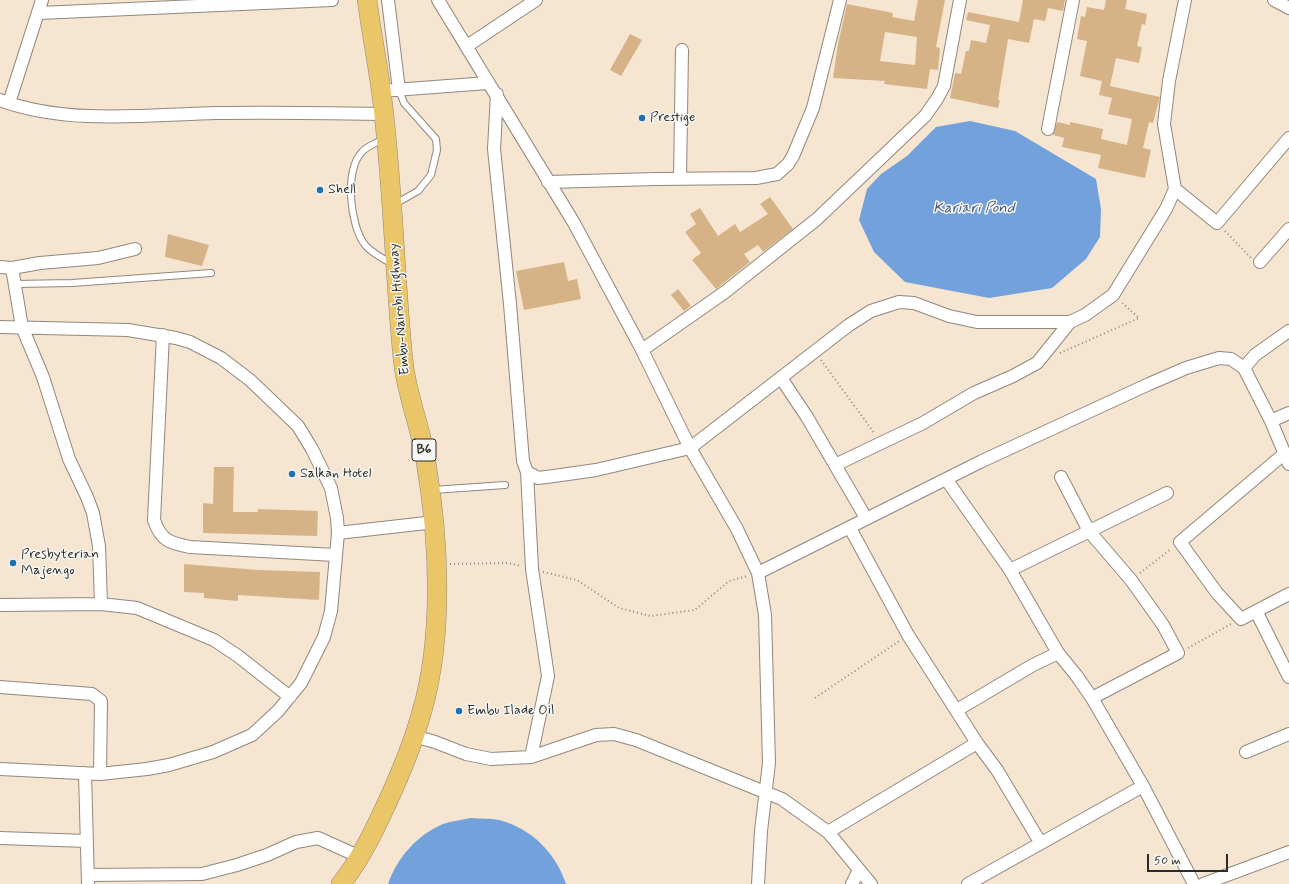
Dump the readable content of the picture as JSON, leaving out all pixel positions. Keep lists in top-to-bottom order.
{
  "streets": {
    "main road": ["Embu-Nairobi Highway", "B6"]
  },
  "water": ["Kariari Pond"],
  "places": [
    "Prestige",
    "Shell",
    "Salkan Hotel",
    "Presbyterian Majengo",
    "Embu Ilade Oil"
  ],
  "scale_bar": "50 m"
}
